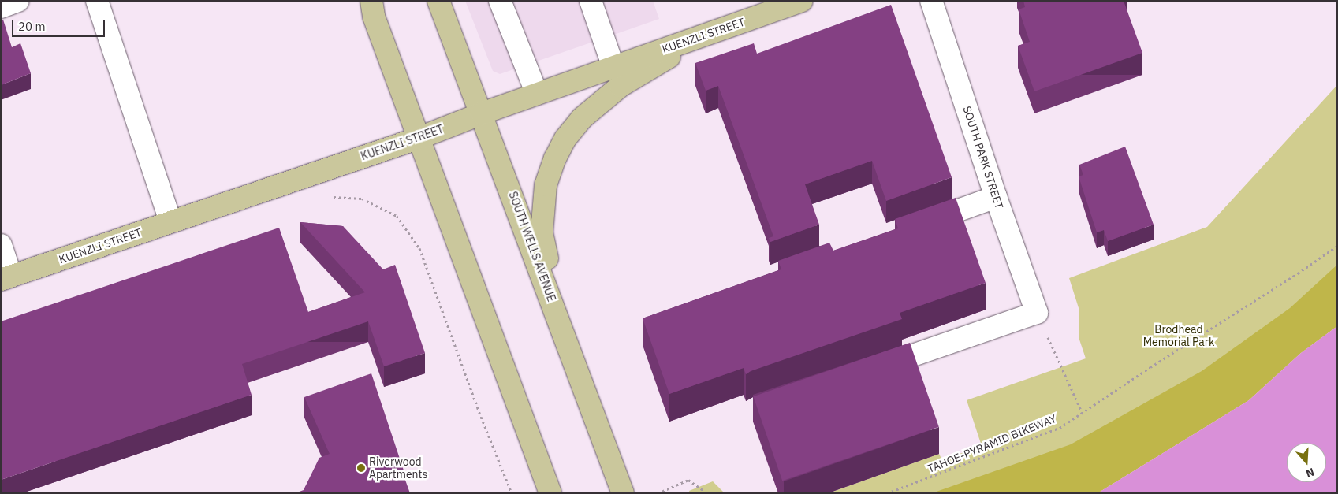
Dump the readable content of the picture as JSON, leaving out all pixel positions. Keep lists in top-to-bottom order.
{
  "streets": {
    "main road": ["KUENZLI STREET", "SOUTH WELLS AVENUE"],
    "street": ["SOUTH PARK STREET"],
    "path": ["TAHOE-PYRAMID BIKEWAY"]
  },
  "crossings": [
    ["KUENZLI STREET", "SOUTH WELLS AVENUE"]
  ],
  "parks": ["Brodhead Memorial Park"],
  "places": ["Riverwood Apartments"],
  "scale_bar": "20 m",
  "north": "bottom"
}
